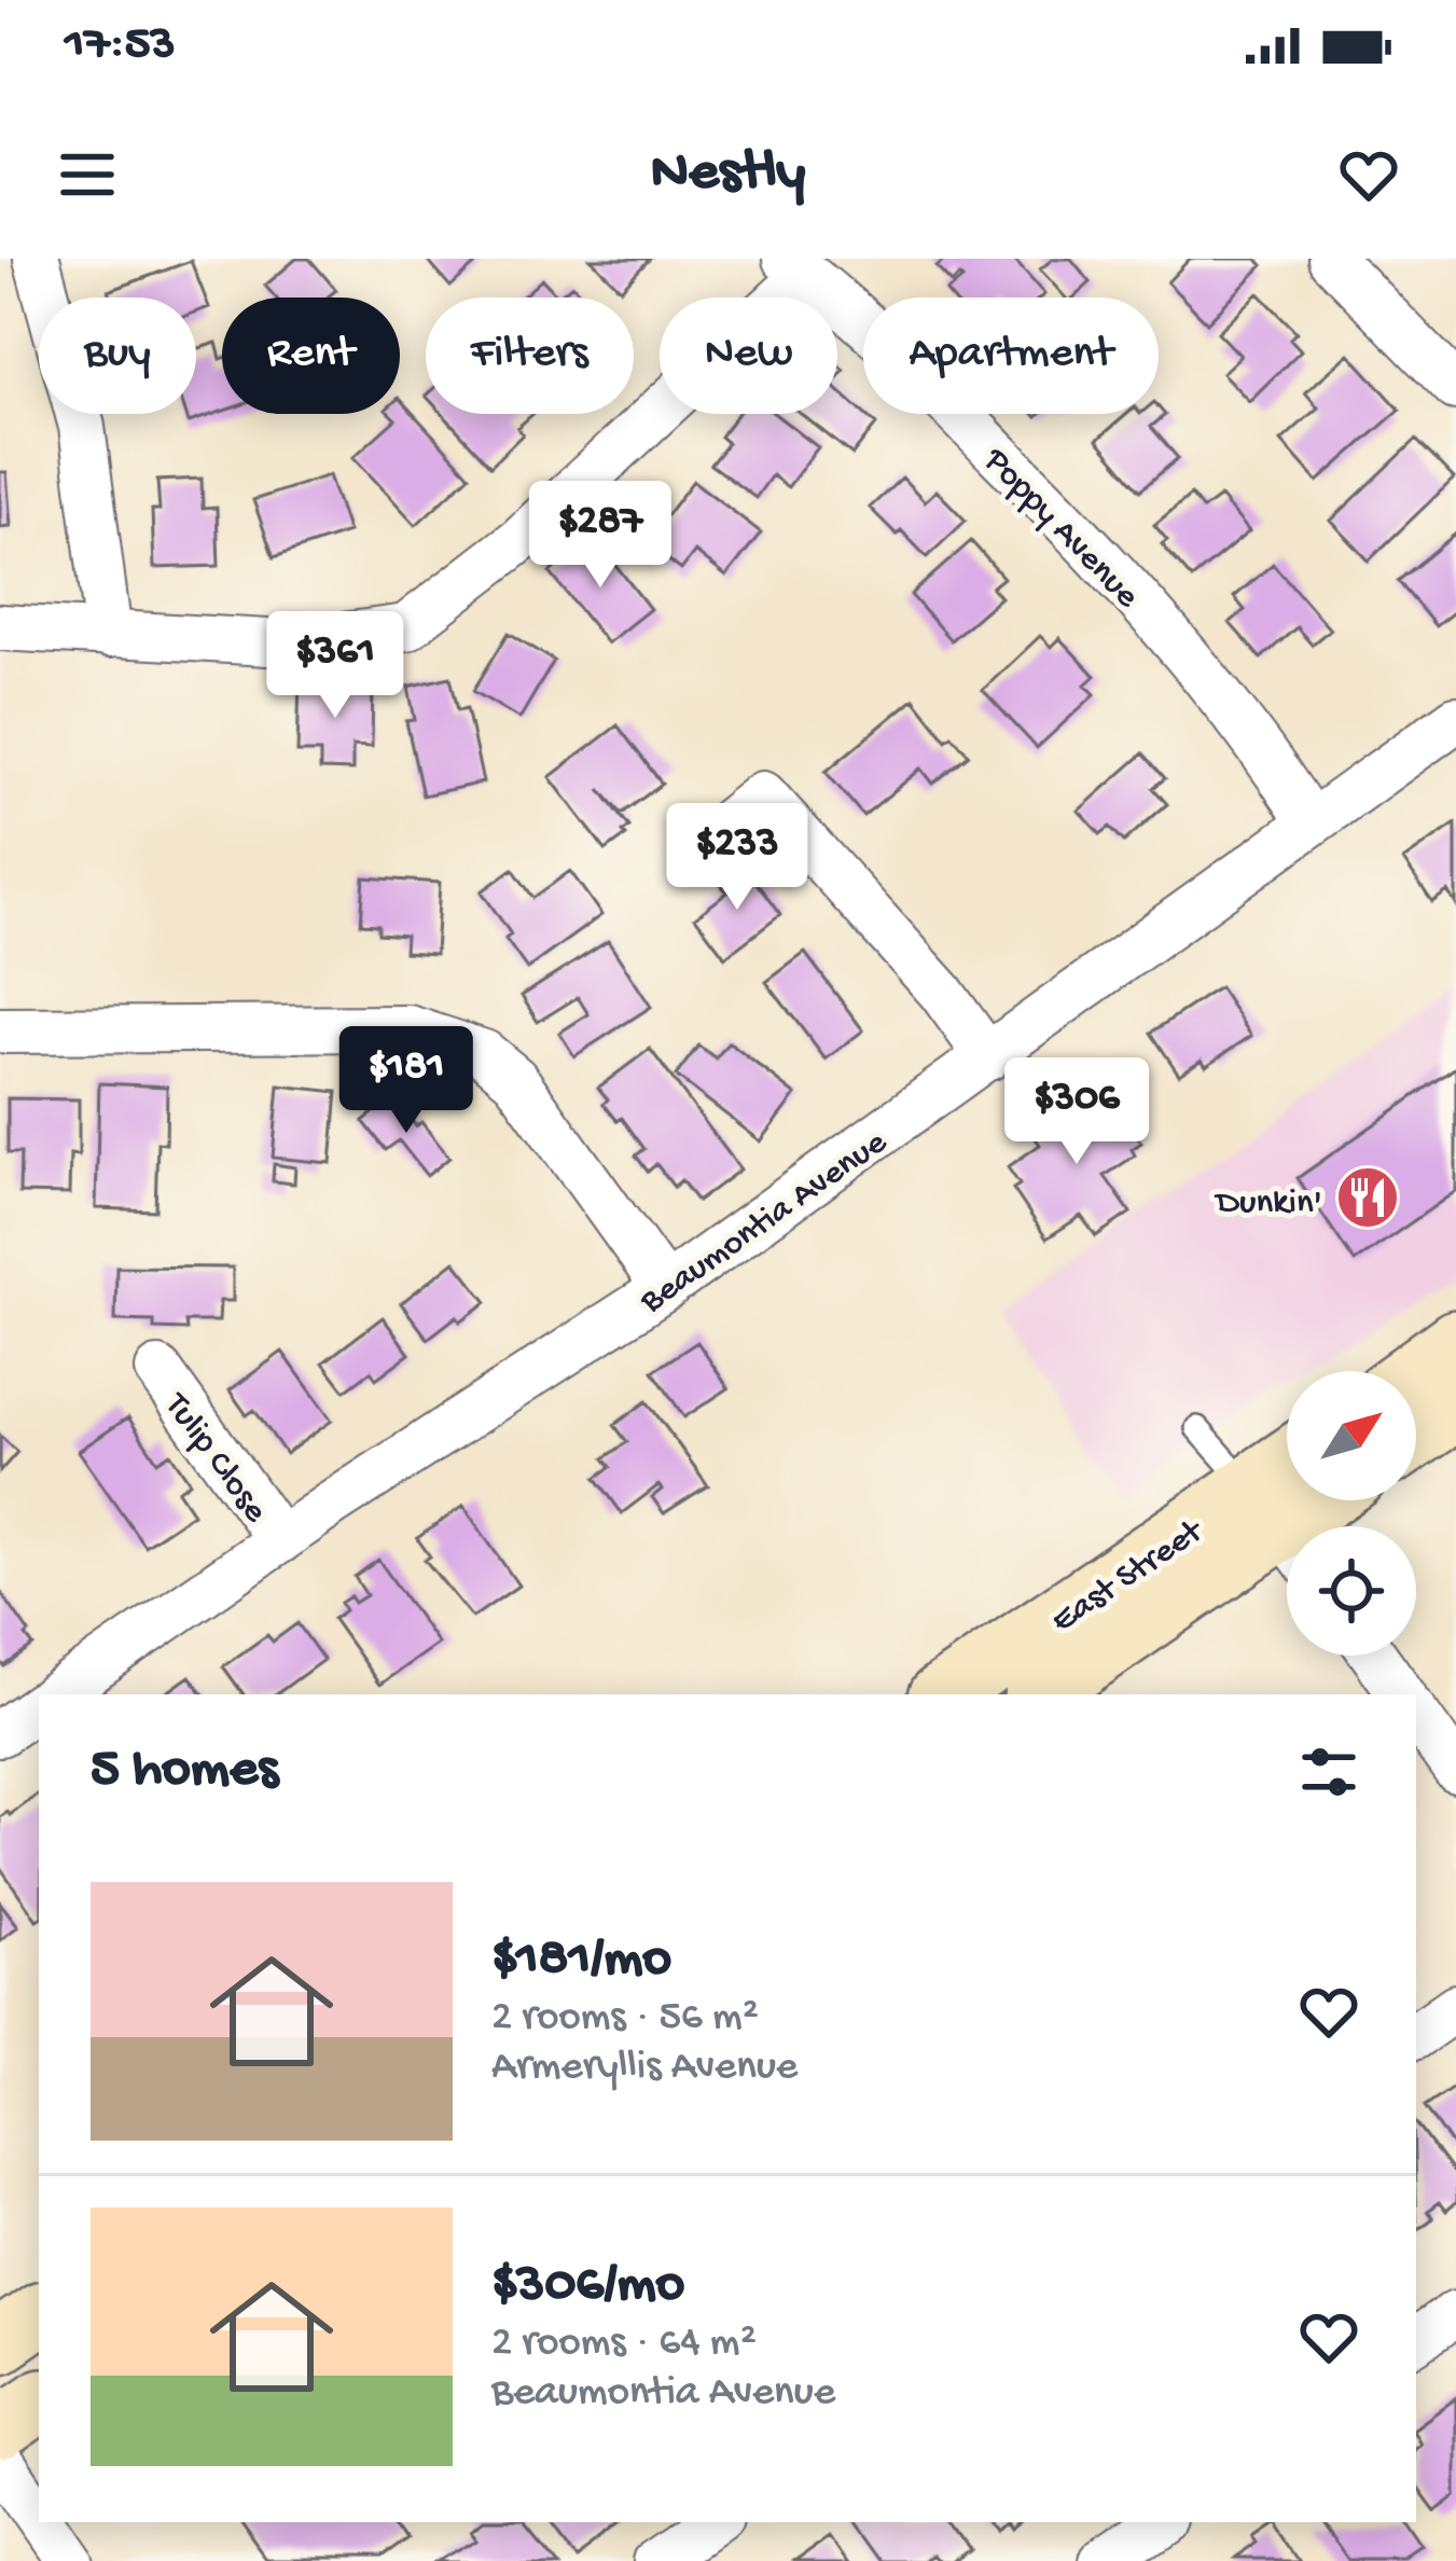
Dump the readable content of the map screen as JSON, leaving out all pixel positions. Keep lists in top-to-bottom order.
{
  "streets": {
    "main road": ["East Street"],
    "street": ["Poppy Avenue", "Beaumontia Avenue", "Tulip Close"]
  },
  "crossings": [
    ["Poppy Avenue", "Beaumontia Avenue"],
    ["Beaumontia Avenue", "Tulip Close"]
  ],
  "places": {
    "restaurant": ["Dunkin'"]
  },
  "north": "top right",
  "page": {
    "status": "17:53",
    "header": "Nestly",
    "chip": [
      "Buy",
      "Rent",
      "Filters",
      "New",
      "Apartment"
    ],
    "price": [
      "$287",
      "$361",
      "$233",
      "$181",
      "$306"
    ],
    "heading": "5 homes",
    "list": [
      {
        "name": "$181/mo",
        "note": "2 rooms · 56 m² · Armeryllis Avenue"
      },
      {
        "name": "$306/mo",
        "note": "2 rooms · 64 m² · Beaumontia Avenue"
      }
    ]
  }
}
